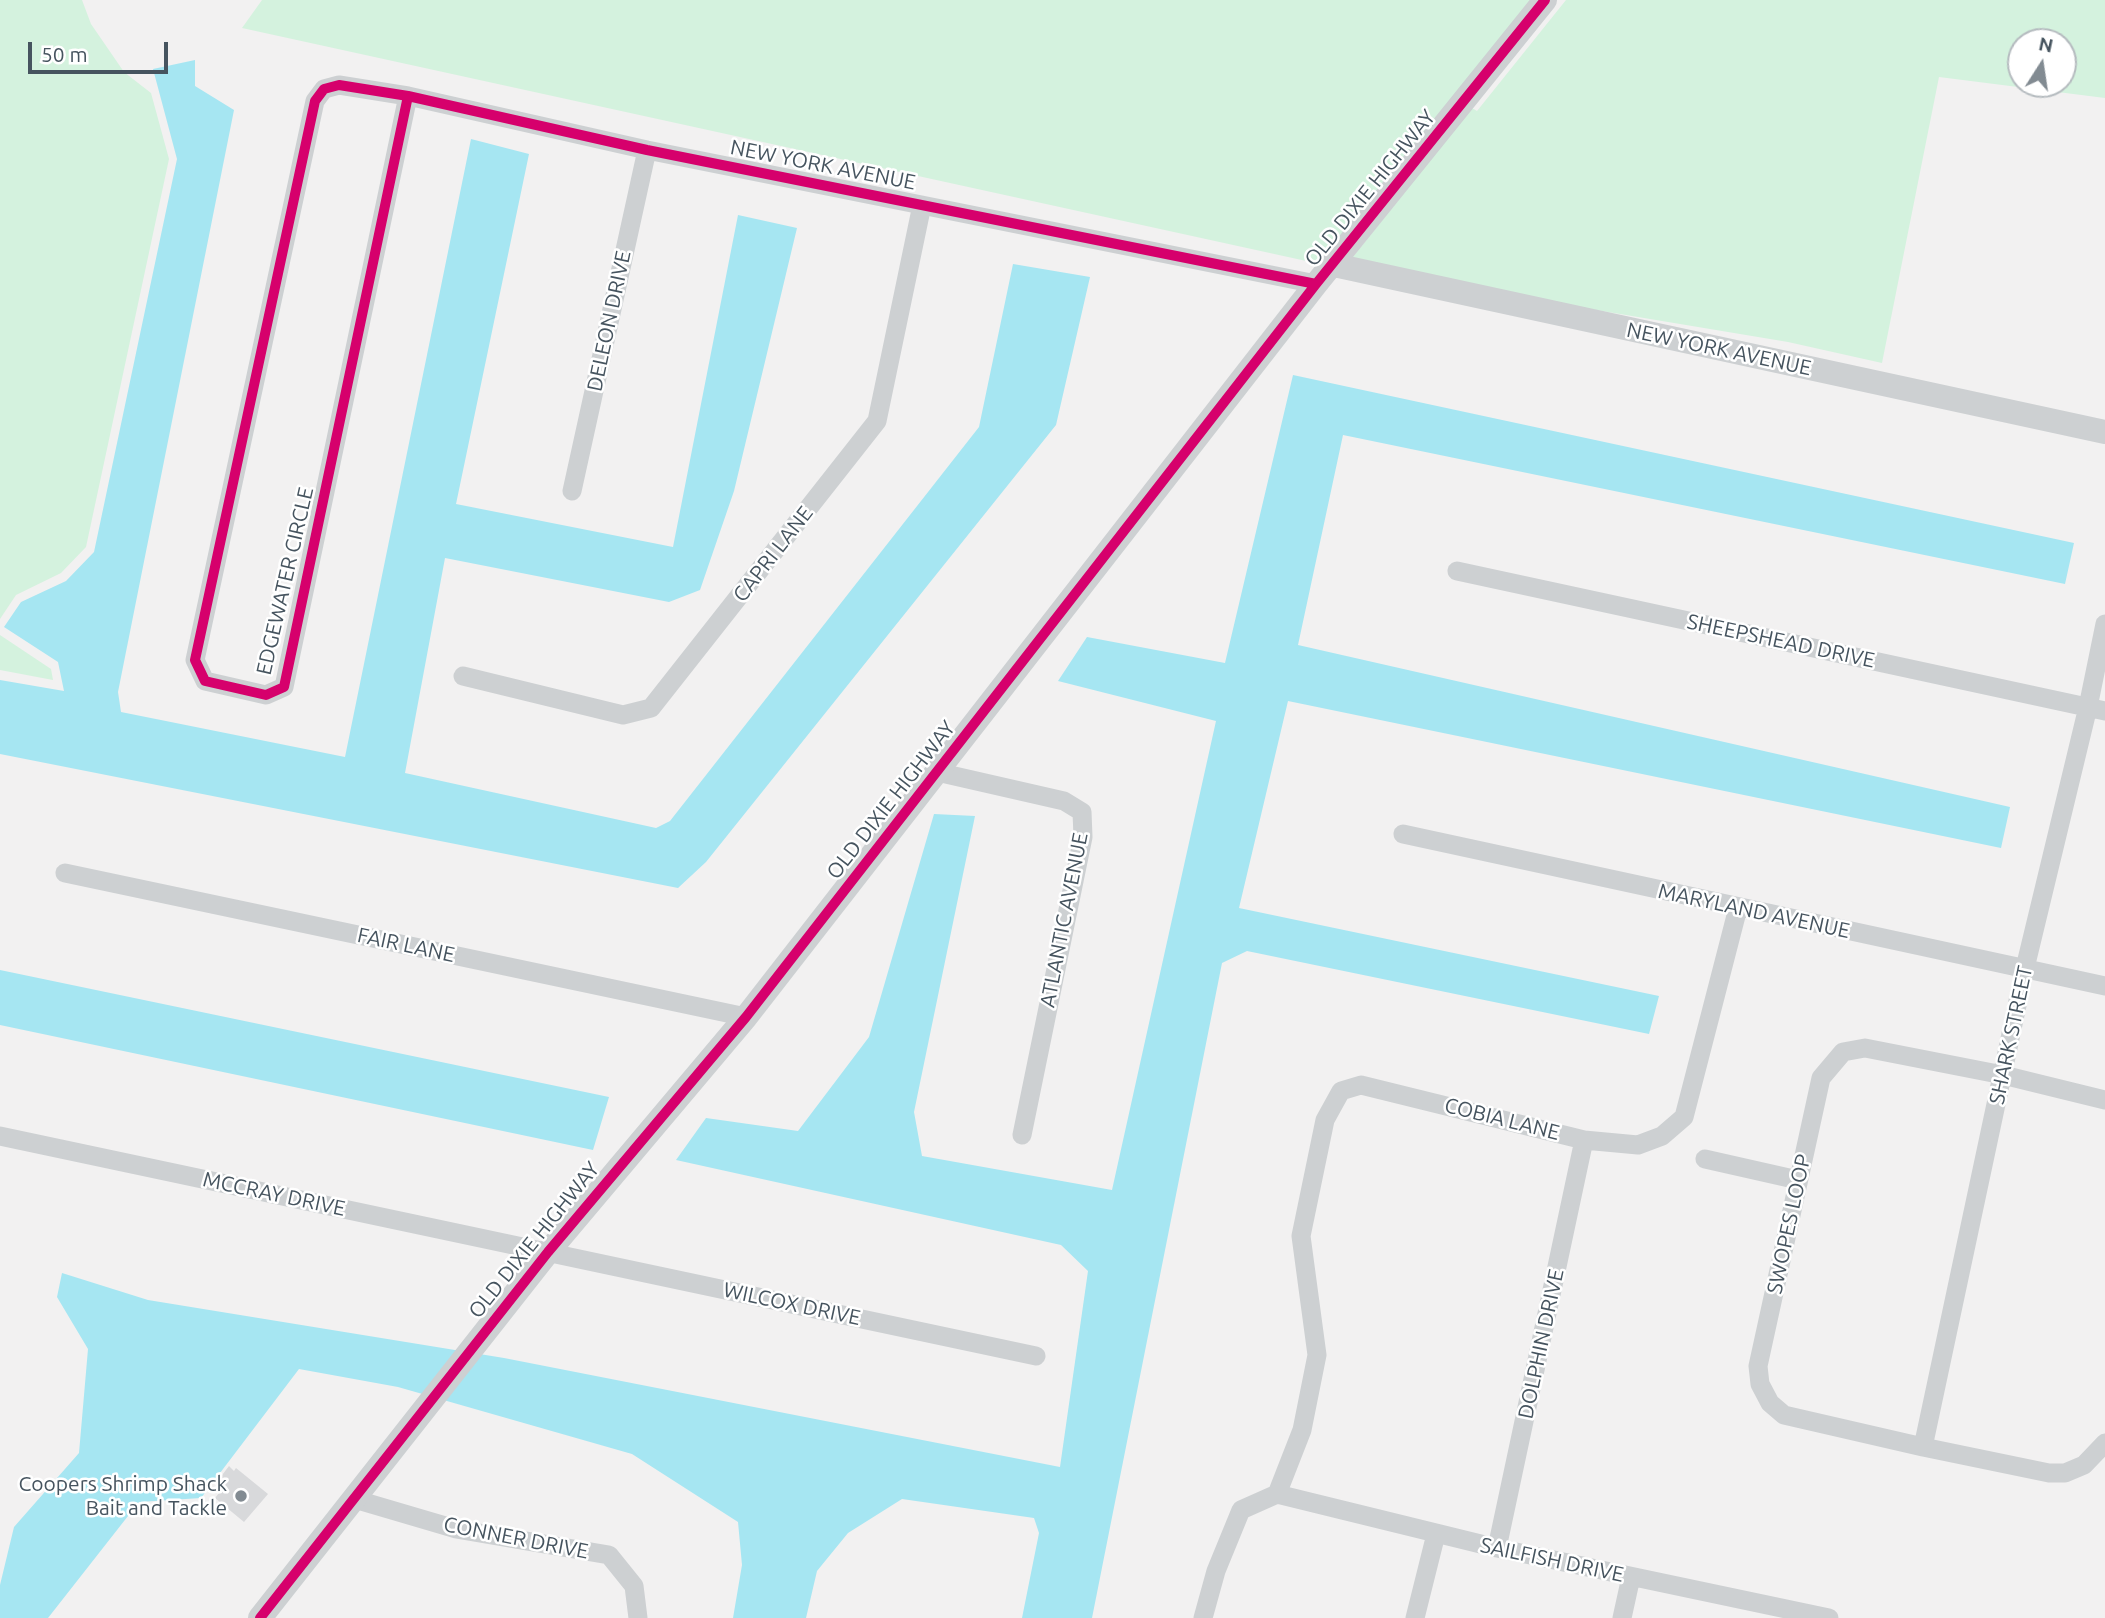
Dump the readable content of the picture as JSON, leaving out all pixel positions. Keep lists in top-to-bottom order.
{
  "streets": {
    "street": [
      "NEW YORK AVENUE",
      "OLD DIXIE HIGHWAY",
      "DELEON DRIVE",
      "CAPRI LANE",
      "EDGEWATER CIRCLE",
      "SHEEPSHEAD DRIVE",
      "MARYLAND AVENUE",
      "ATLANTIC AVENUE",
      "FAIR LANE",
      "SHARK STREET",
      "COBIA LANE",
      "MCCRAY DRIVE",
      "SWOPES LOOP",
      "WILCOX DRIVE",
      "DOLPHIN DRIVE",
      "CONNER DRIVE",
      "SAILFISH DRIVE"
    ]
  },
  "crossings": [
    ["NEW YORK AVENUE", "OLD DIXIE HIGHWAY"],
    ["NEW YORK AVENUE", "DELEON DRIVE"],
    ["NEW YORK AVENUE", "CAPRI LANE"],
    ["NEW YORK AVENUE", "EDGEWATER CIRCLE"],
    ["OLD DIXIE HIGHWAY", "ATLANTIC AVENUE"],
    ["OLD DIXIE HIGHWAY", "FAIR LANE"],
    ["OLD DIXIE HIGHWAY", "MCCRAY DRIVE"],
    ["OLD DIXIE HIGHWAY", "WILCOX DRIVE"],
    ["OLD DIXIE HIGHWAY", "CONNER DRIVE"],
    ["SHEEPSHEAD DRIVE", "SHARK STREET"],
    ["MARYLAND AVENUE", "SHARK STREET"],
    ["MARYLAND AVENUE", "COBIA LANE"],
    ["SHARK STREET", "SWOPES LOOP"],
    ["COBIA LANE", "DOLPHIN DRIVE"],
    ["COBIA LANE", "SAILFISH DRIVE"],
    ["MCCRAY DRIVE", "WILCOX DRIVE"],
    ["DOLPHIN DRIVE", "SAILFISH DRIVE"]
  ],
  "places": ["Coopers Shrimp Shack Bait and Tackle"],
  "scale_bar": "50 m",
  "north": "top"
}
